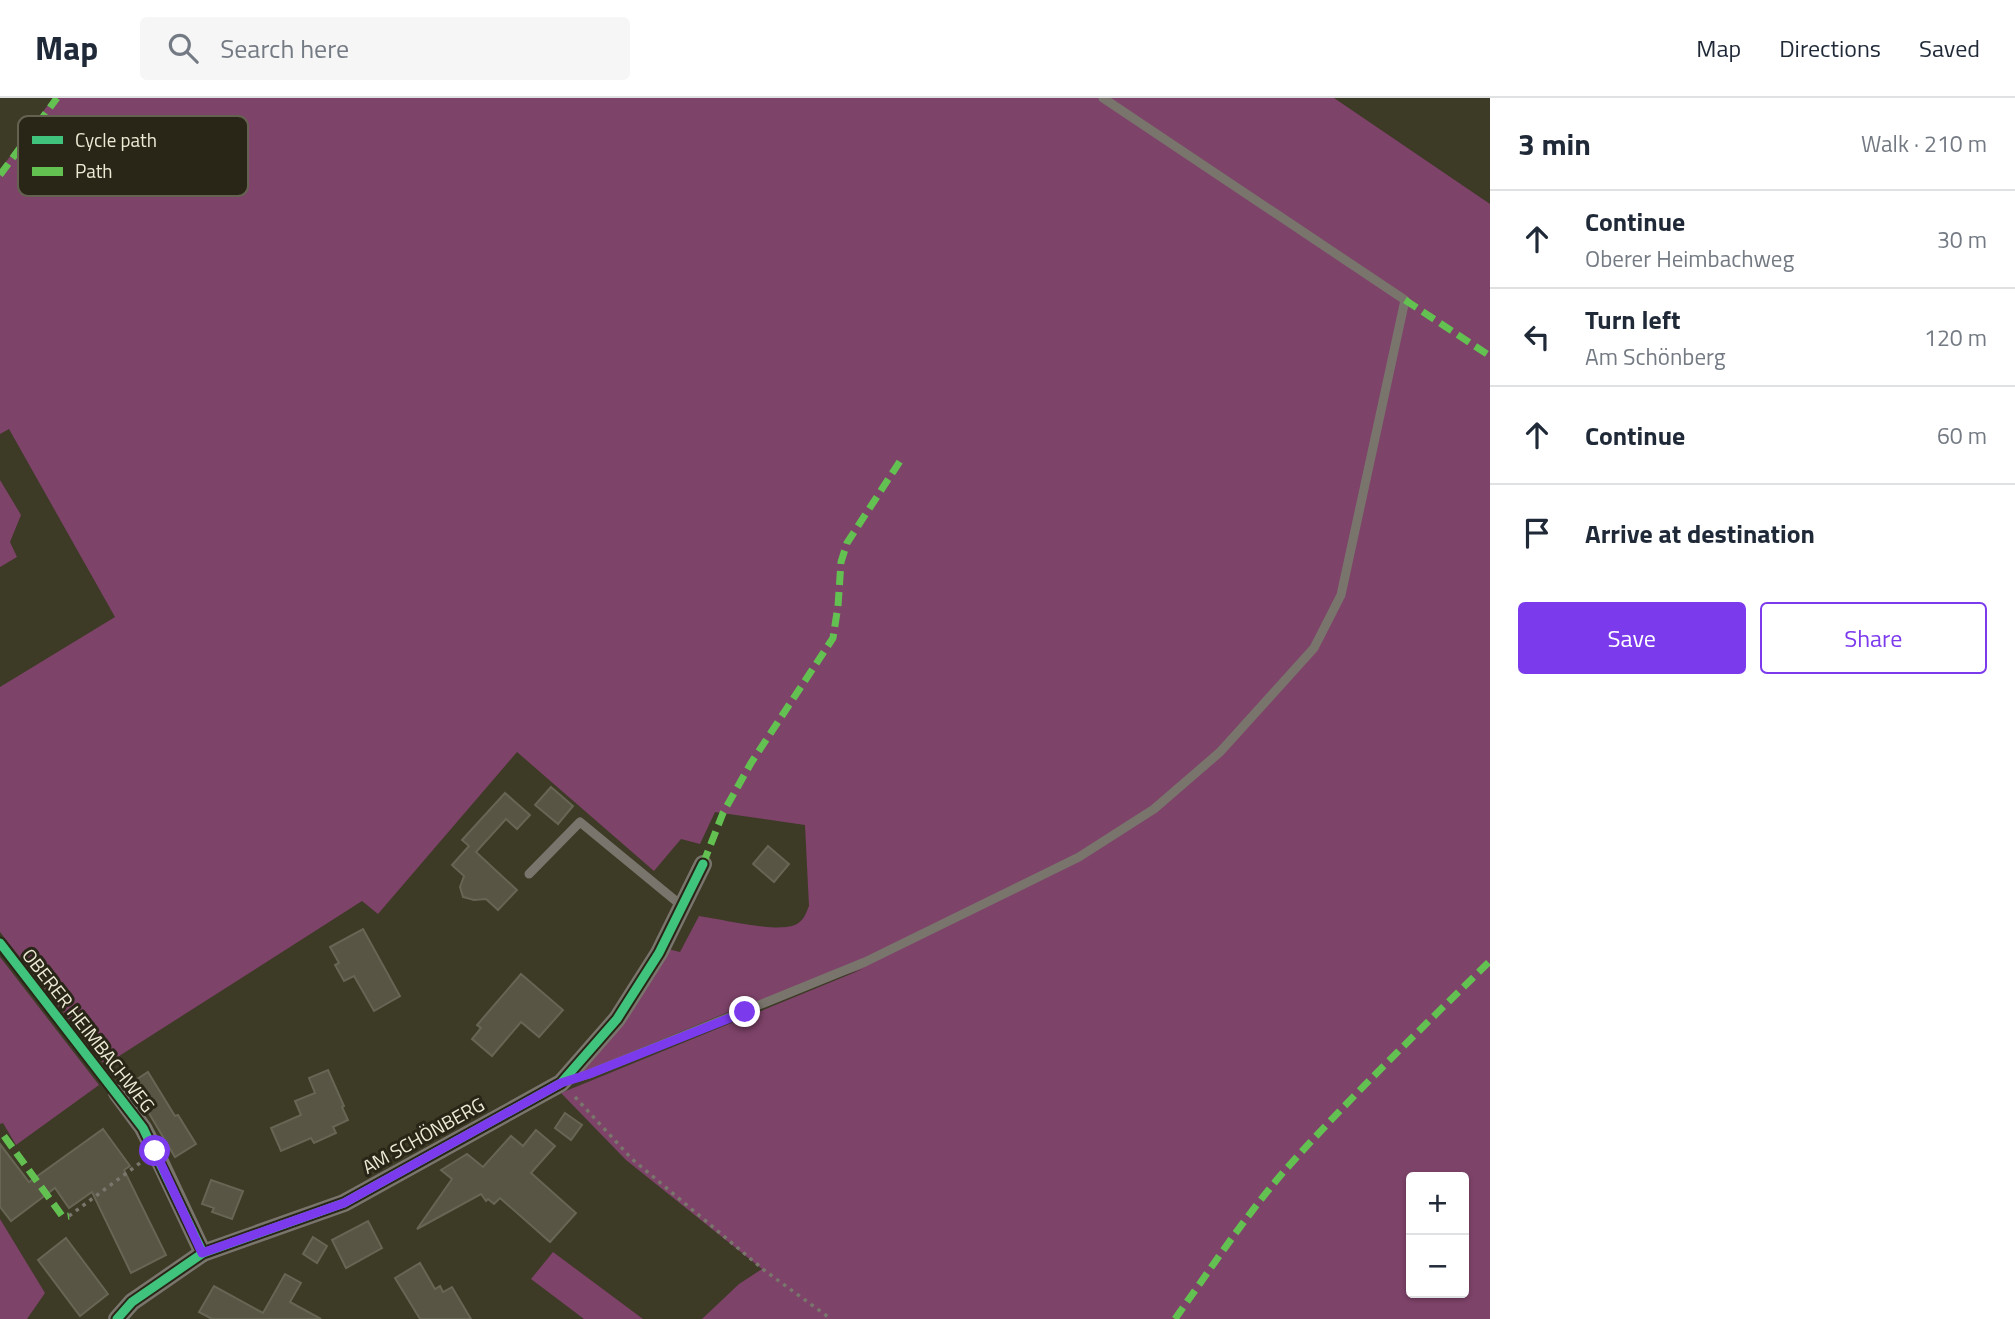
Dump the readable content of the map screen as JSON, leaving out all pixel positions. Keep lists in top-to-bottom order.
{
  "streets": {
    "street": ["OBERER HEIMBACHWEG", "AM SCHÖNBERG"]
  },
  "crossings": [
    ["OBERER HEIMBACHWEG", "AM SCHÖNBERG"]
  ],
  "legend": ["Cycle path", "Path"],
  "page": {
    "header": "Map",
    "search": "Search here",
    "nav": ["Map", "Directions", "Saved"],
    "heading": ["3 min", "Walk · 210 m"],
    "list": [
      ["Continue", "Oberer Heimbachweg", "30 m"],
      ["Turn left", "Am Schönberg", "120 m"],
      ["Continue", "60 m"],
      "Arrive at destination"
    ],
    "buttons": ["Save", "Share"],
    "map_buttons": ["+", "−"]
  }
}
